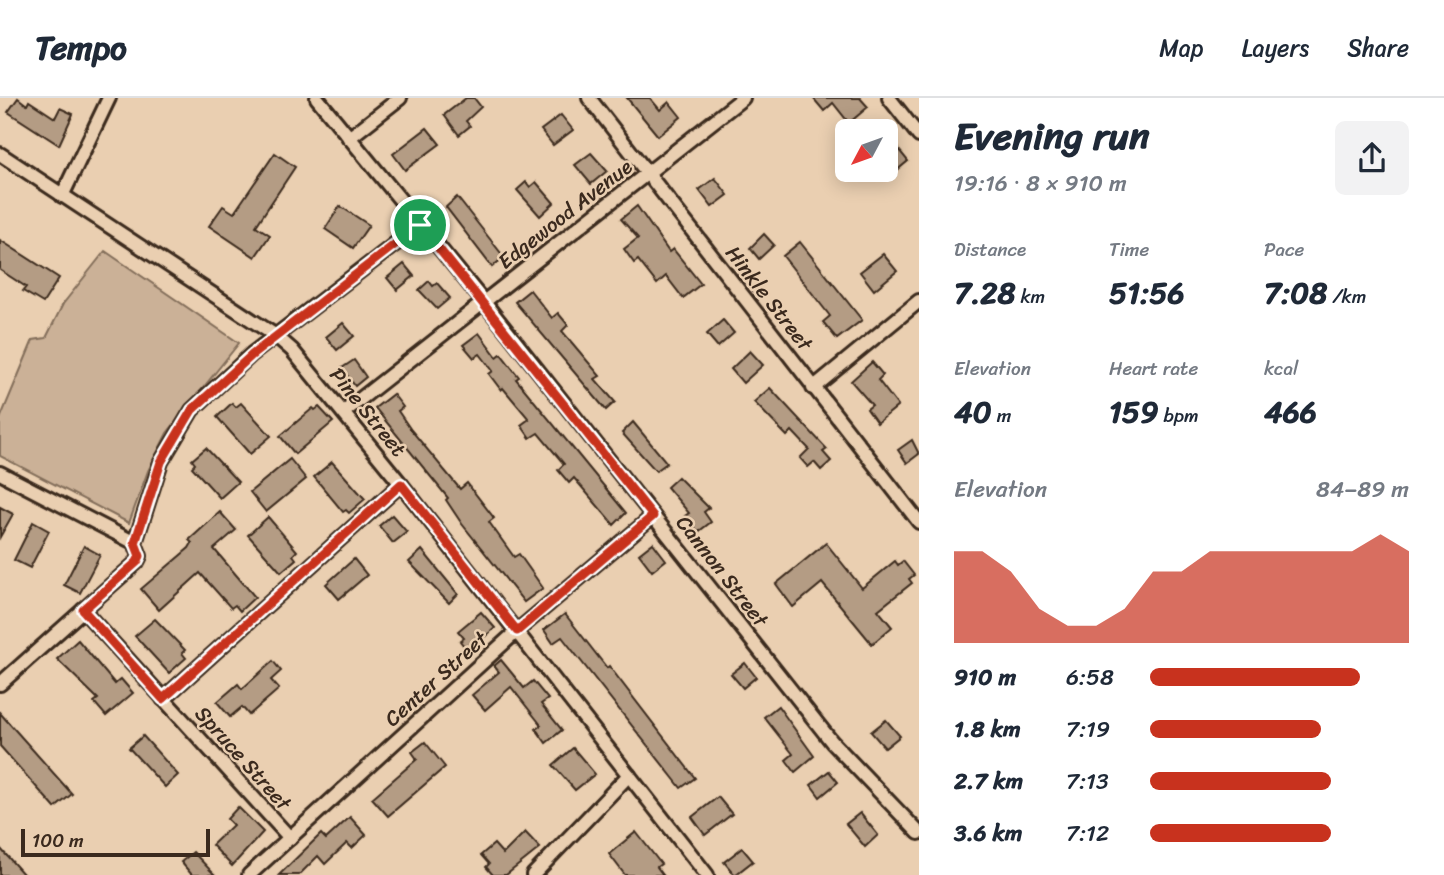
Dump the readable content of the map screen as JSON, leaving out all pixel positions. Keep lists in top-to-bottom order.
{
  "streets": {
    "street": [
      "Edgewood Avenue",
      "Hinkle Street",
      "Pine Street",
      "Cannon Street",
      "Center Street",
      "Spruce Street"
    ]
  },
  "crossings": [
    ["Edgewood Avenue", "Hinkle Street"],
    ["Edgewood Avenue", "Pine Street"],
    ["Edgewood Avenue", "Cannon Street"],
    ["Pine Street", "Center Street"],
    ["Cannon Street", "Center Street"],
    ["Center Street", "Spruce Street"]
  ],
  "scale_bar": "100 m",
  "north": "bottom left",
  "page": {
    "header": "Tempo",
    "nav": ["Map", "Layers", "Share"],
    "heading": ["Evening run", "19:16 · 8 × 910 m"],
    "stats": [
      ["Distance", "7.28 km"],
      ["Time", "51:56"],
      ["Pace", "7:08 /km"],
      ["Elevation", "40 m"],
      ["Heart rate", "159 bpm"],
      ["kcal", "466"]
    ],
    "chart": ["Elevation", "84–89 m"],
    "list": [
      {
        "name": "910 m",
        "note": "6:58"
      },
      {
        "name": "1.8 km",
        "note": "7:19"
      },
      {
        "name": "2.7 km",
        "note": "7:13"
      },
      {
        "name": "3.6 km",
        "note": "7:12"
      }
    ],
    "scale": "100 m"
  }
}
